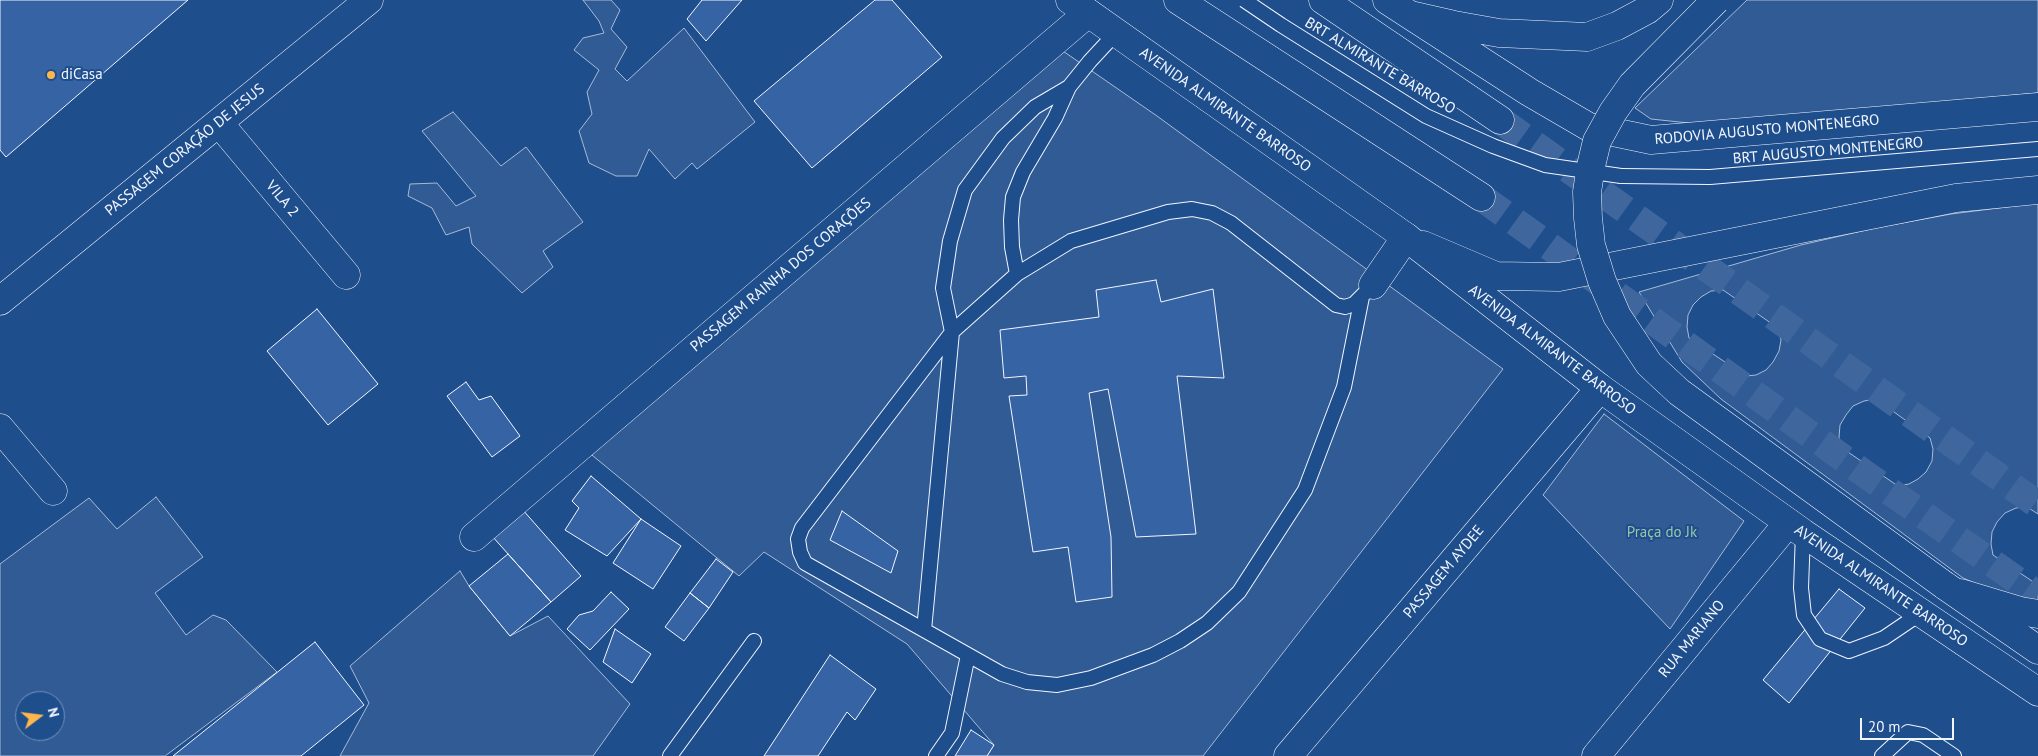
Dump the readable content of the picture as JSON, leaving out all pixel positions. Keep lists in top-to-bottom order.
{
  "streets": {
    "main road": [
      "AVENIDA ALMIRANTE BARROSO",
      "RODOVIA AUGUSTO MONTENEGRO",
      "PASSAGEM CORAÇÃO DE JESUS",
      "VILA 2",
      "PASSAGEM RAINHA DOS CORAÇÕES",
      "PASSAGEM AYDEE",
      "RUA MARIANO"
    ],
    "lane": ["BRT ALMIRANTE BARROSO", "BRT AUGUSTO MONTENEGRO"]
  },
  "crossings": [
    ["BRT ALMIRANTE BARROSO", "BRT AUGUSTO MONTENEGRO"],
    ["AVENIDA ALMIRANTE BARROSO", "PASSAGEM RAINHA DOS CORAÇÕES"],
    ["AVENIDA ALMIRANTE BARROSO", "PASSAGEM AYDEE"],
    ["AVENIDA ALMIRANTE BARROSO", "RUA MARIANO"],
    ["PASSAGEM CORAÇÃO DE JESUS", "VILA 2"]
  ],
  "parks": ["Praça do Jk"],
  "places": ["diCasa"],
  "scale_bar": "20 m",
  "north": "right"
}
